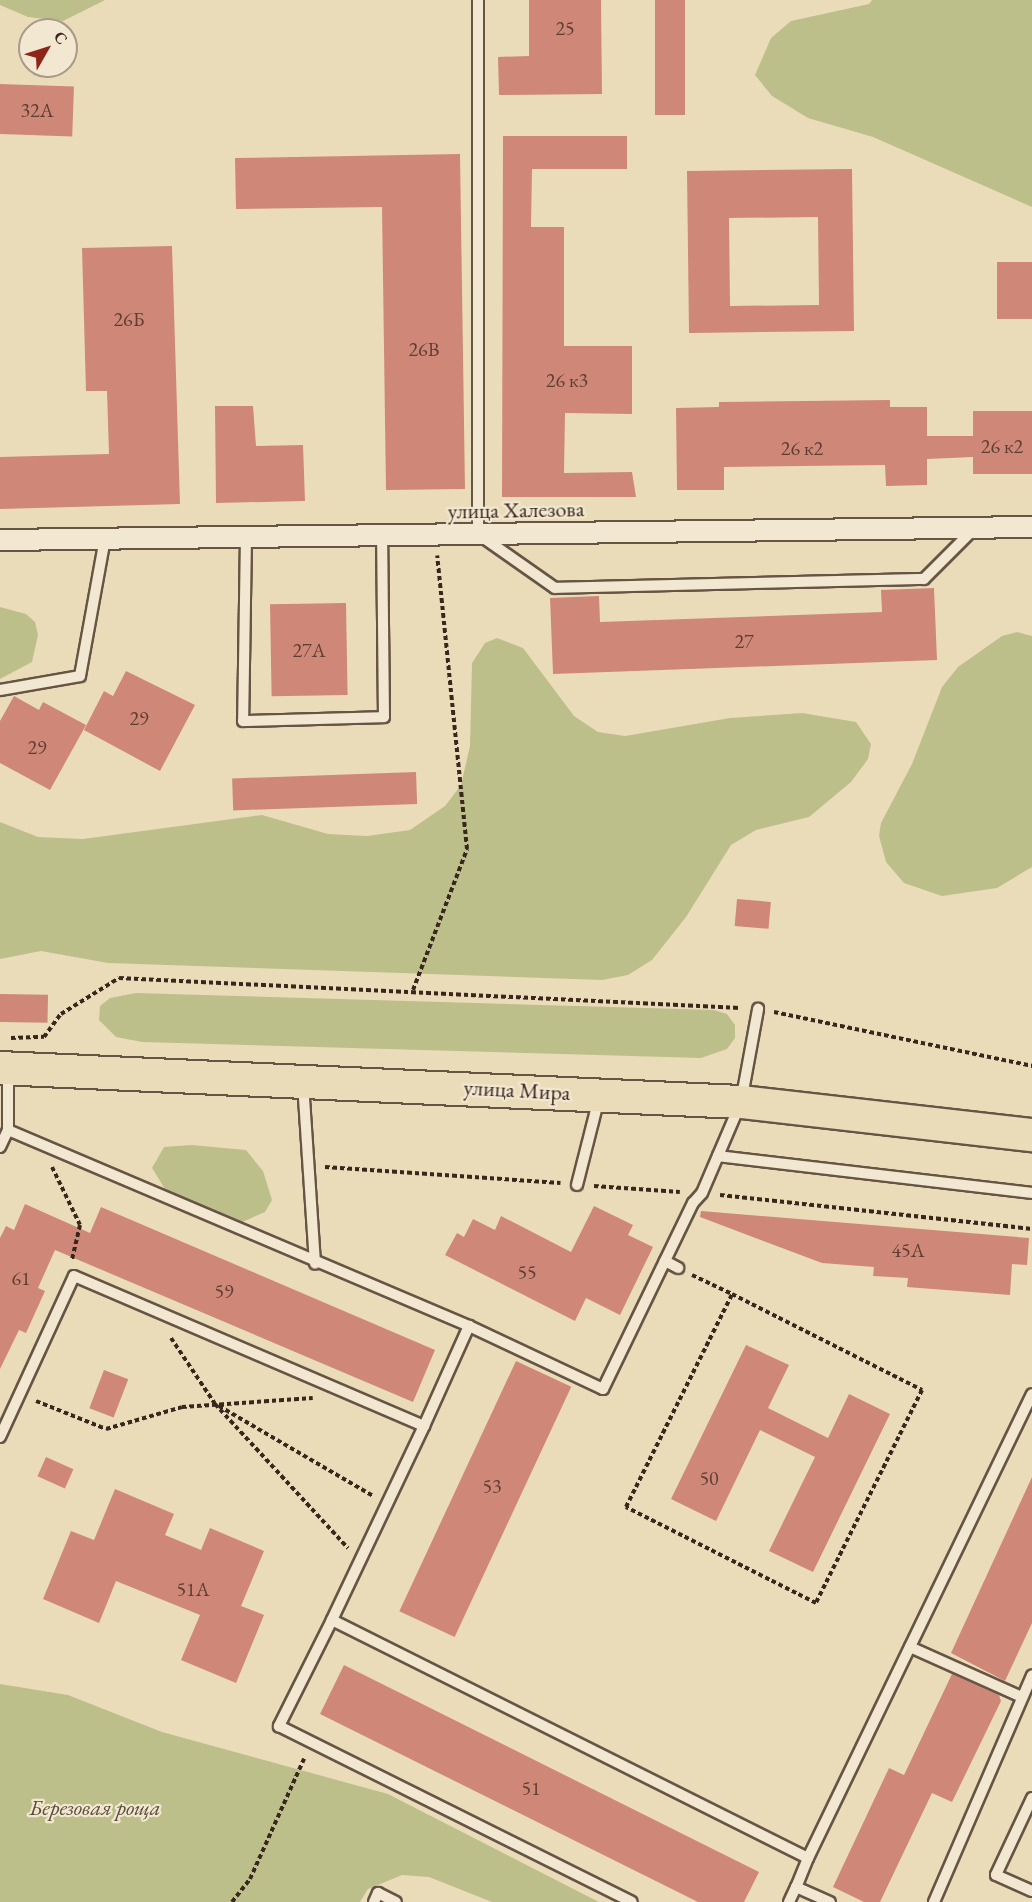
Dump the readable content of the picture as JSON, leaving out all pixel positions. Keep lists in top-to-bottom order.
{
  "streets": {
    "main road": ["улица Мира"],
    "street": ["улица Халезова"]
  },
  "parks": ["Березовая роща"],
  "house_numbers": [
    "25",
    "32А",
    "26Б",
    "26В",
    "26 к3",
    "26 к2",
    "26 к2",
    "27",
    "27А",
    "29",
    "29",
    "45А",
    "55",
    "61",
    "59",
    "50",
    "53",
    "51А",
    "51"
  ],
  "north": "top right"
}
